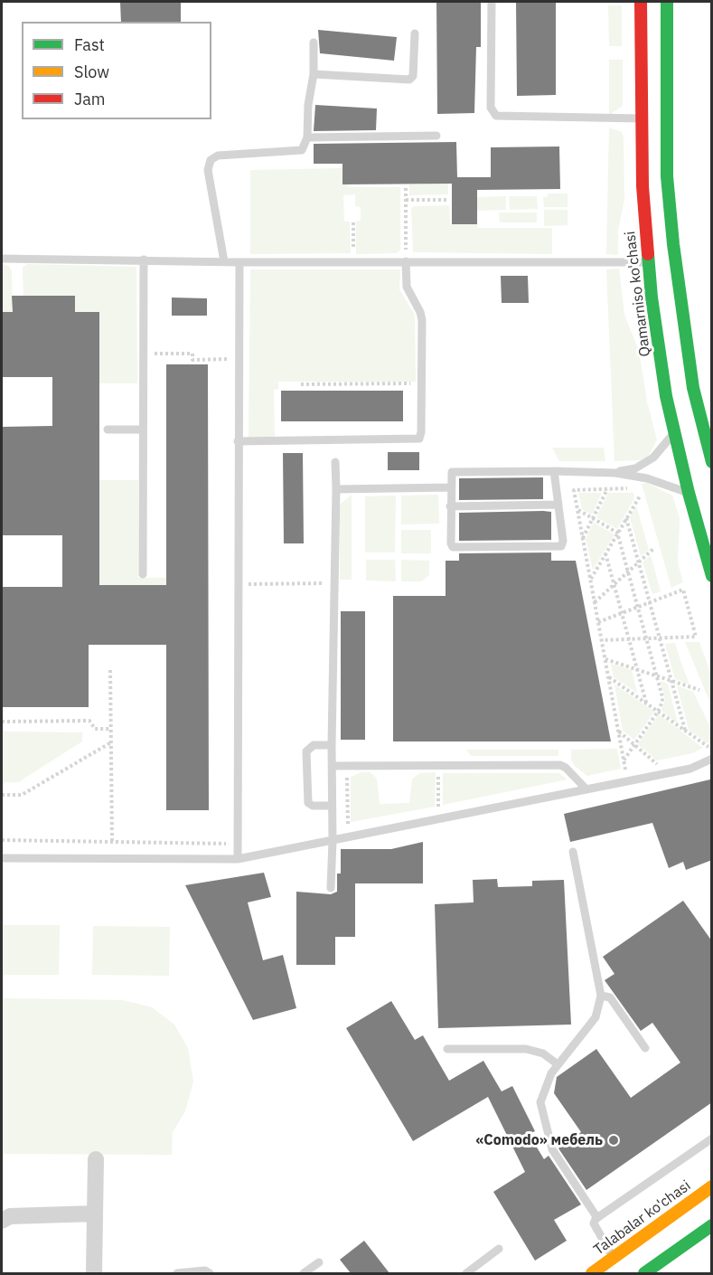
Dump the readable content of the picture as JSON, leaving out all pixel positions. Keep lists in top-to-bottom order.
{
  "streets": {
    "main road": ["Qamarniso ko'chasi", "Talabalar ko'chasi"]
  },
  "places": ["«Comodo» мебель"],
  "legend": ["Fast", "Slow", "Jam"]
}
